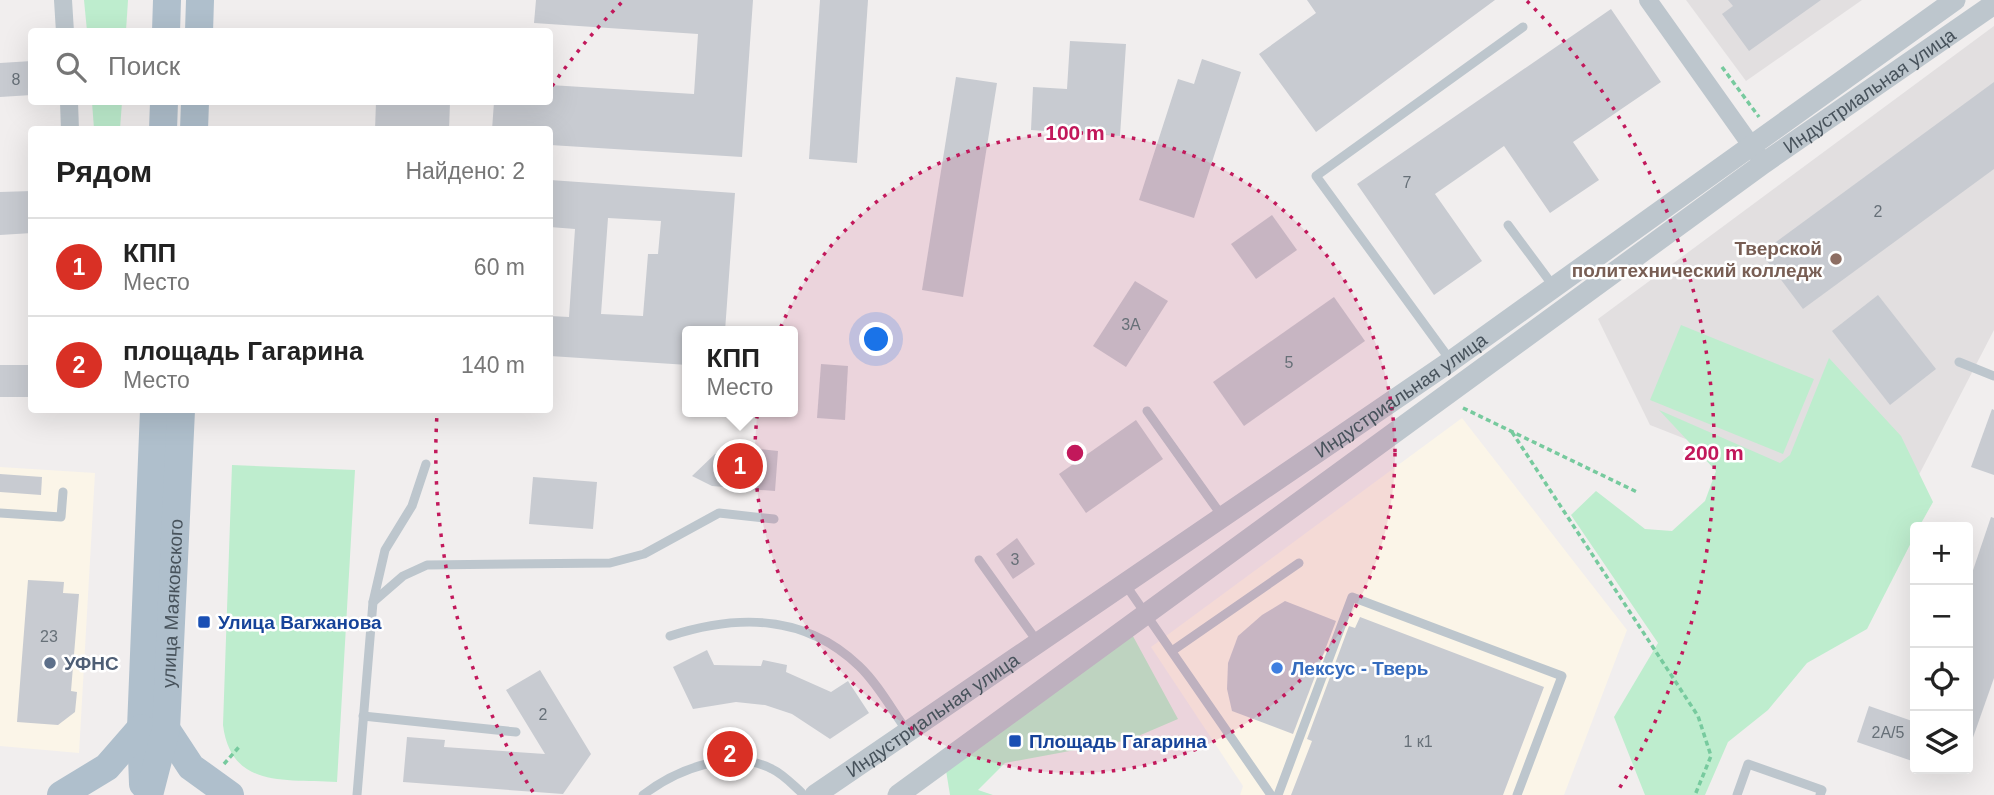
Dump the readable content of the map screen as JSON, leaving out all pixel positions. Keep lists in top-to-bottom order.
{
  "streets": {
    "main road": ["улица Маяковского"],
    "street": ["Индустриальная улица"]
  },
  "places": {
    "other": ["Тверской политехнический колледж", "УФНС", "Лексус - Тверь"],
    "transit": ["Улица Вагжанова", "Площадь Гагарина"]
  },
  "house_numbers": [
    "8",
    "7",
    "2",
    "3А",
    "5",
    "3",
    "23",
    "2",
    "2А/5",
    "1 к1"
  ],
  "page": {
    "search": "Поиск",
    "heading": ["Рядом", "Найдено: 2"],
    "list": [
      {
        "mark": "1",
        "name": "КПП",
        "note": "Место",
        "value": "60 m"
      },
      {
        "mark": "2",
        "name": "площадь Гагарина",
        "note": "Место",
        "value": "140 m"
      }
    ],
    "popup": ["КПП", "Место"],
    "pins": ["1", "2"],
    "map_buttons": ["+", "−"]
  },
  "rings": ["100 m", "200 m"]
}
